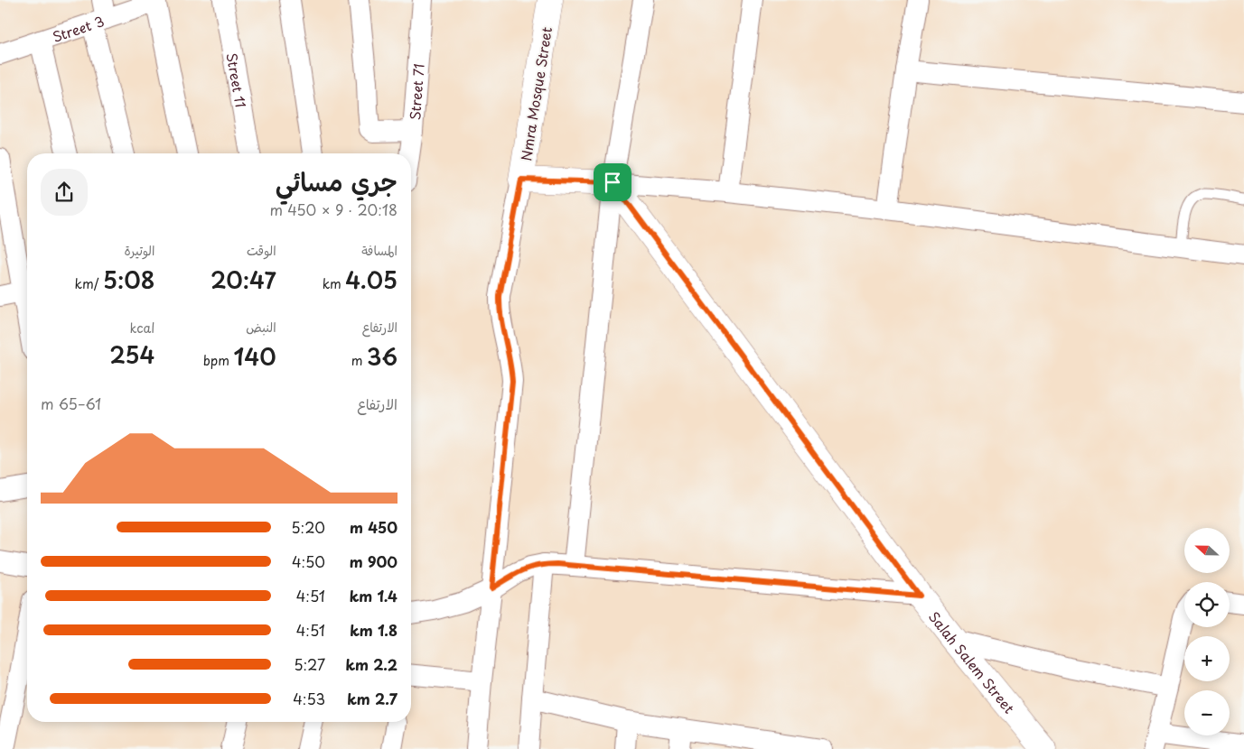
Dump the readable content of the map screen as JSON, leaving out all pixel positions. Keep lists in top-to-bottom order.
{
  "streets": {
    "street": [
      "Street 3",
      "Street 11",
      "Street 71",
      "Nmra Mosque Street",
      "Salah Salem Street"
    ]
  },
  "north": "left",
  "page": {
    "heading": ["جري مسائي", "20:18 · 9 × 450 m"],
    "stats": [
      ["المسافة", "4.05 km"],
      ["الوقت", "20:47"],
      ["الوتيرة", "5:08 /km"],
      ["الارتفاع", "36 m"],
      ["النبض", "140 bpm"],
      ["kcal", "254"]
    ],
    "chart": ["الارتفاع", "61–65 m"],
    "list": [
      {
        "name": "450 m",
        "note": "5:20"
      },
      {
        "name": "900 m",
        "note": "4:50"
      },
      {
        "name": "1.4 km",
        "note": "4:51"
      },
      {
        "name": "1.8 km",
        "note": "4:51"
      },
      {
        "name": "2.2 km",
        "note": "5:27"
      },
      {
        "name": "2.7 km",
        "note": "4:53"
      }
    ],
    "map_buttons": ["+", "−"]
  }
}
